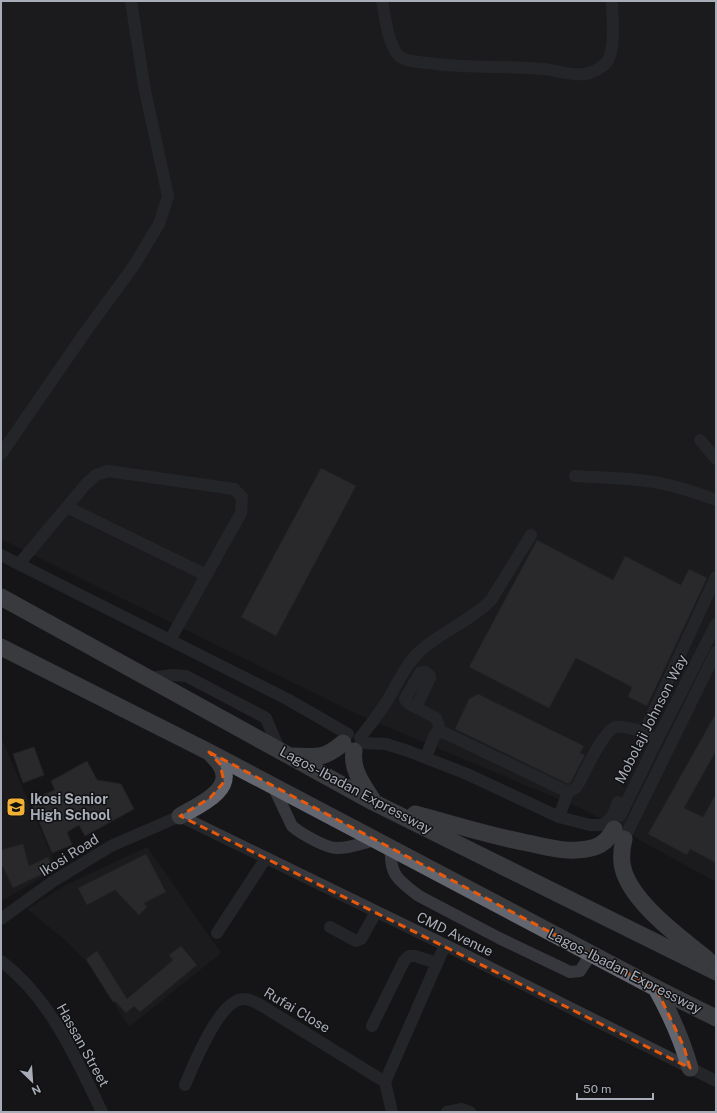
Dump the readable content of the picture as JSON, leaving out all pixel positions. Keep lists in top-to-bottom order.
{
  "streets": {
    "highway": ["Lagos-Ibadan Expressway"],
    "street": [
      "Mobolaji Johnson Way",
      "Ikosi Road",
      "CMD Avenue",
      "Rufai Close",
      "Hassan Street"
    ]
  },
  "crossings": [
    ["Ikosi Road", "CMD Avenue"]
  ],
  "places": {
    "school or university": ["Ikosi Senior High School"]
  },
  "scale_bar": "50 m",
  "north": "bottom right"
}
